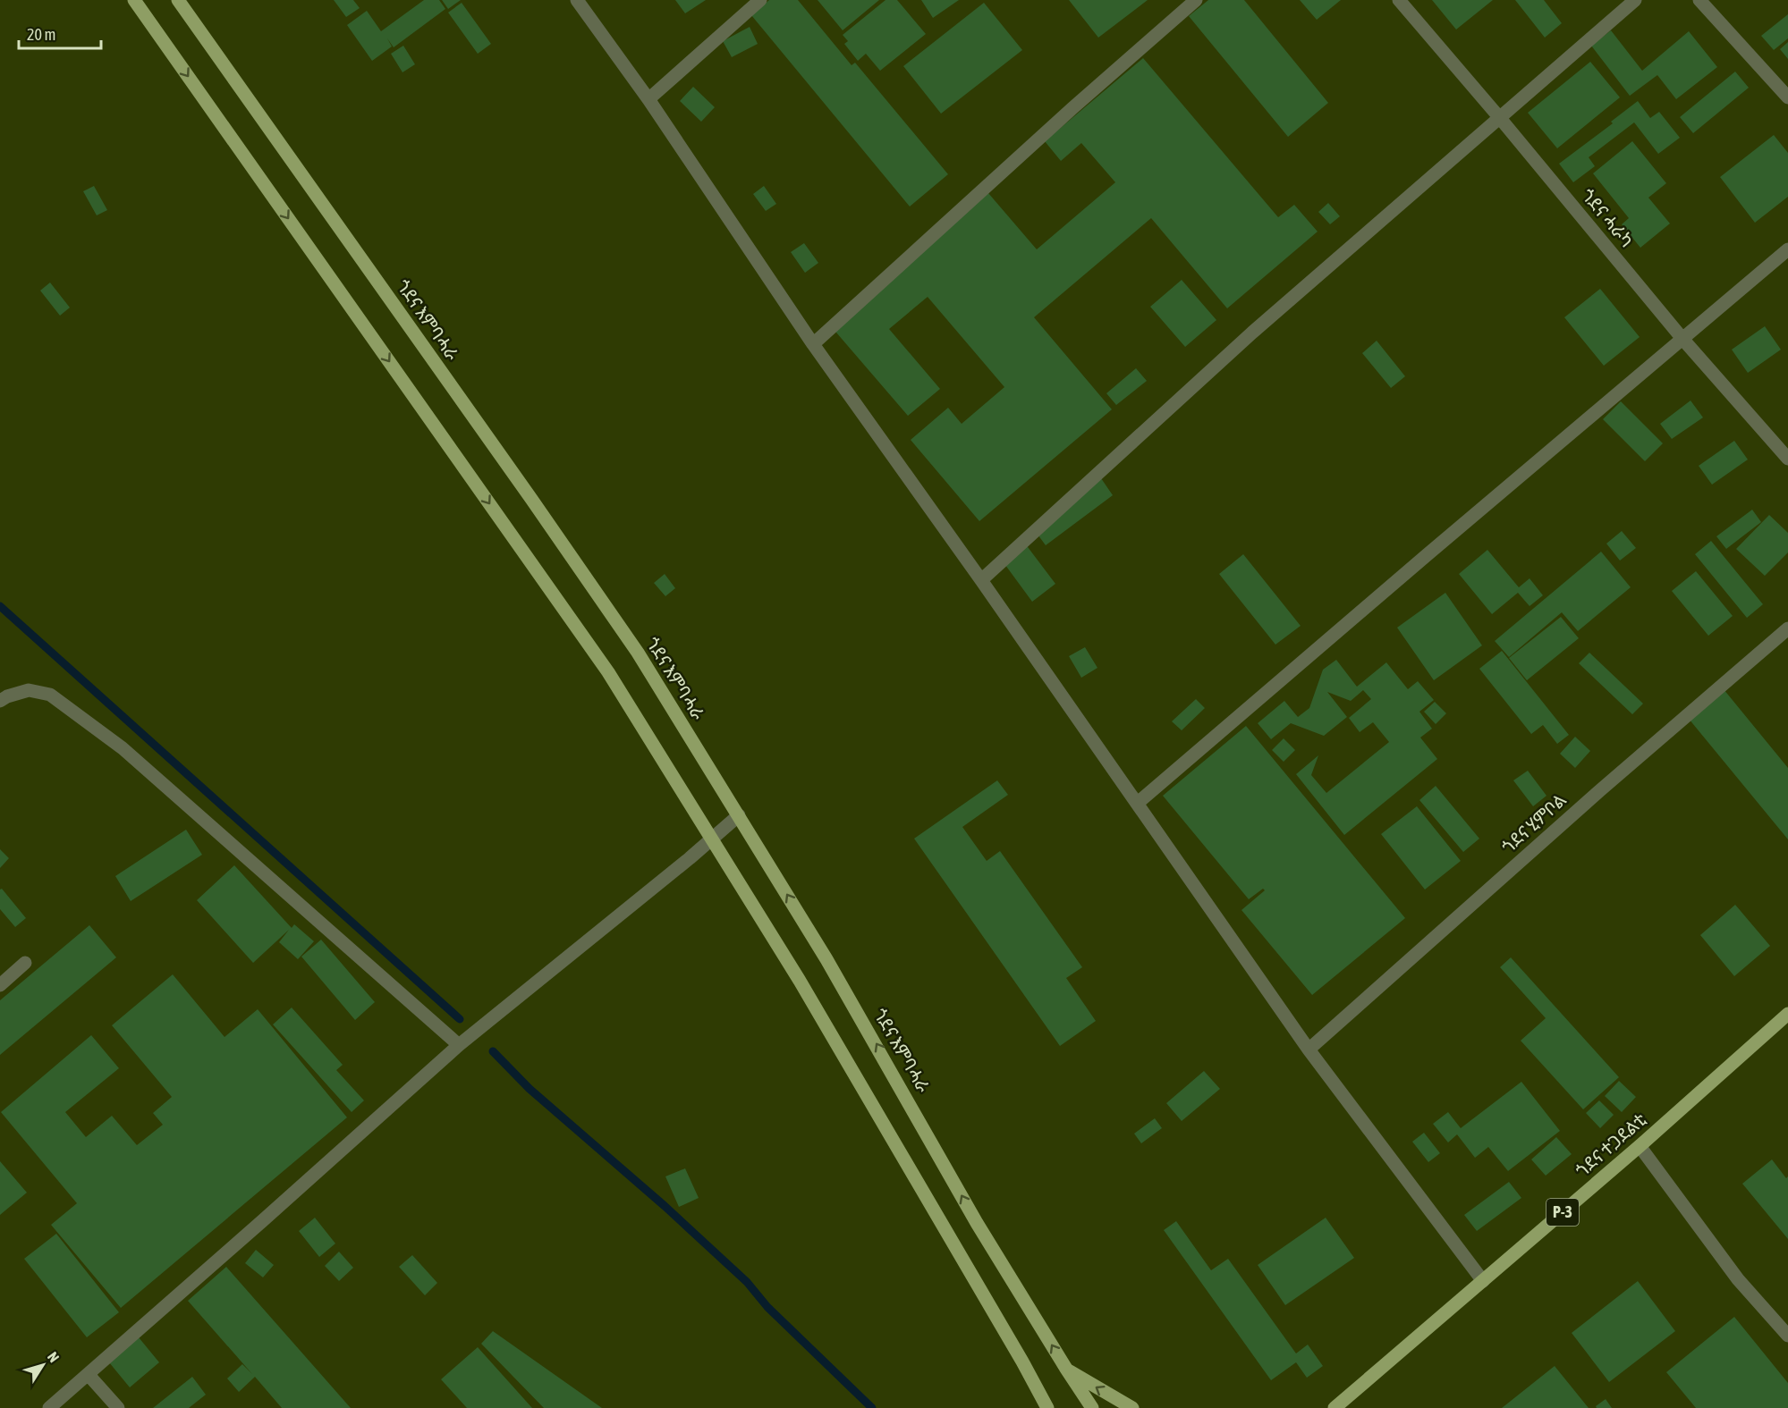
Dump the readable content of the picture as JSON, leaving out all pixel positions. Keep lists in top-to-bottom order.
{
  "streets": {
    "main road": ["ጎደና እምባሓራ", "ጎደና ተጋደልቲ", "P-3"],
    "street": ["ጎደና ሓራካ", "ጎደና ሂምቦል"]
  },
  "scale_bar": "20 m",
  "north": "top right"
}
